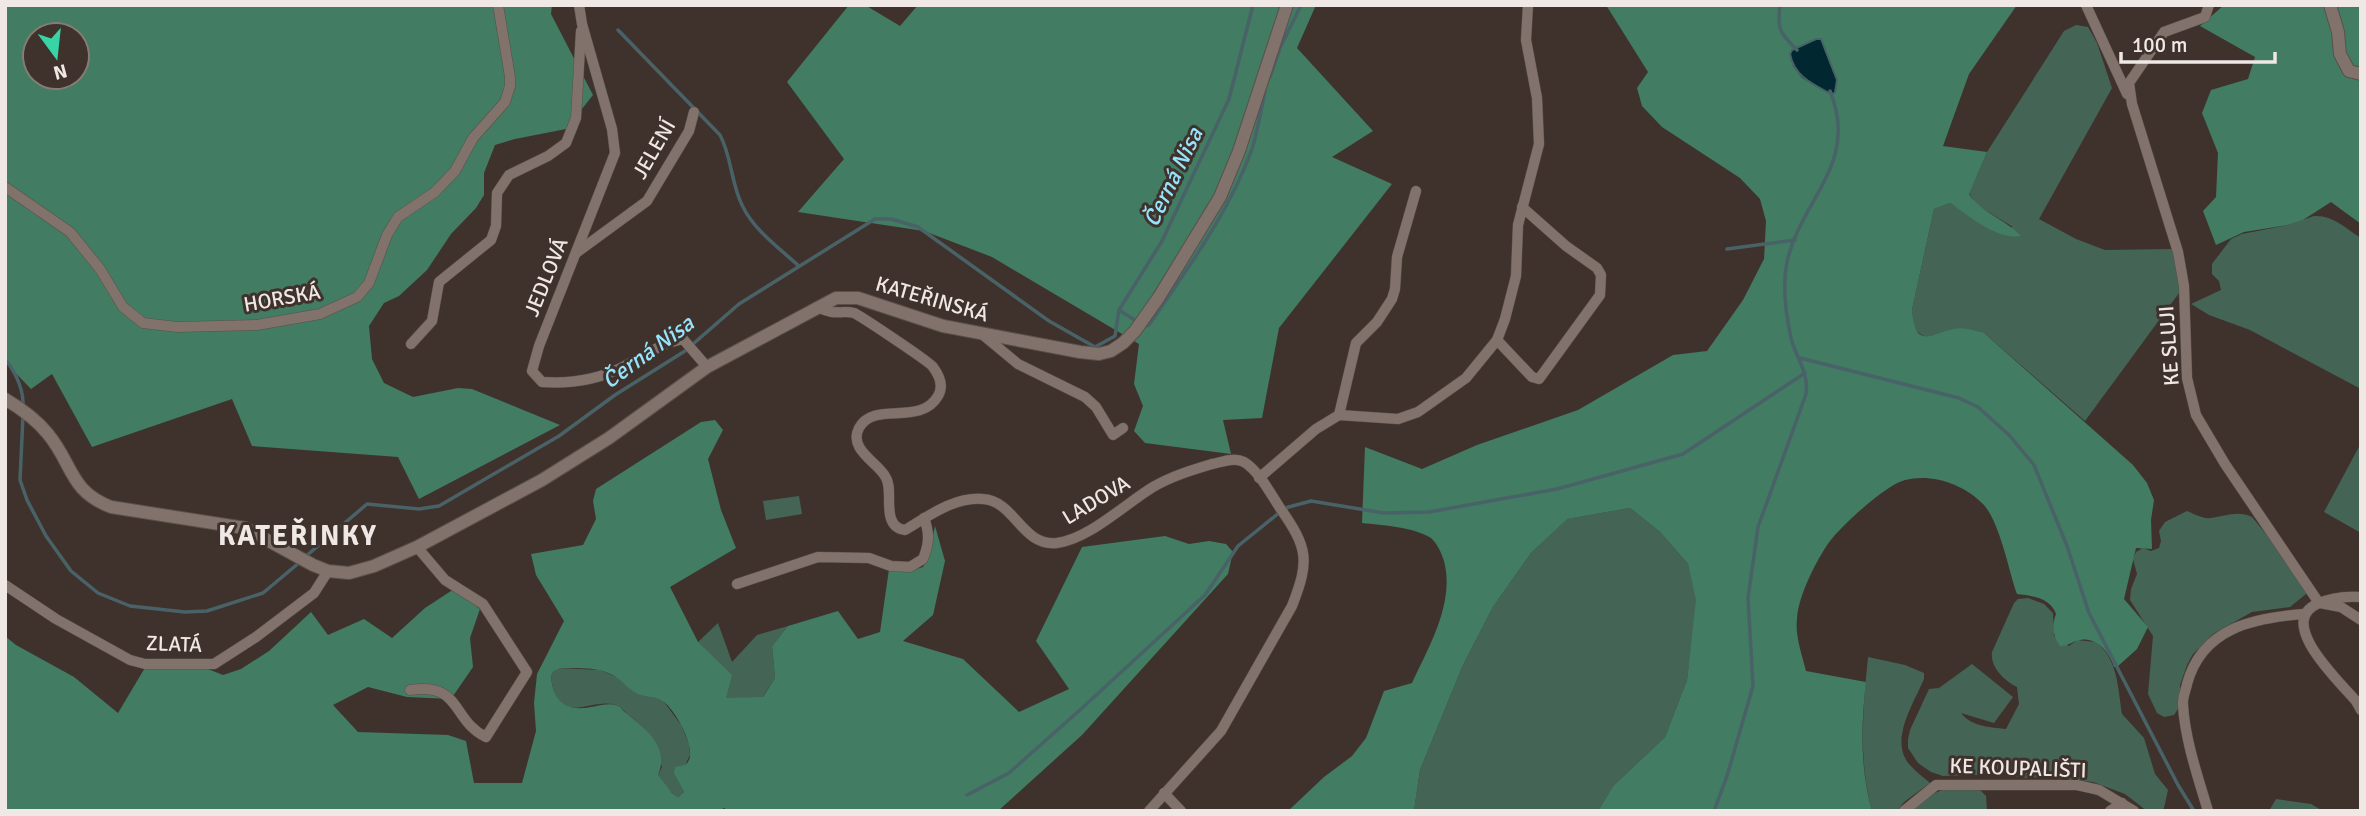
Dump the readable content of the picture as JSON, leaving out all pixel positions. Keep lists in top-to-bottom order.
{
  "streets": {
    "street": [
      "JELENÍ",
      "JEDLOVÁ",
      "HORSKÁ",
      "KATEŘINSKÁ",
      "KE SLUJI",
      "LADOVA",
      "ZLATÁ",
      "KE KOUPALIŠTI"
    ]
  },
  "crossings": [
    ["JELENÍ", "JEDLOVÁ"],
    ["JEDLOVÁ", "KATEŘINSKÁ"],
    ["KATEŘINSKÁ", "LADOVA"],
    ["KATEŘINSKÁ", "ZLATÁ"]
  ],
  "districts": ["KATEŘINKY"],
  "water": ["Černá Nisa"],
  "scale_bar": "100 m",
  "north": "bottom"
}
